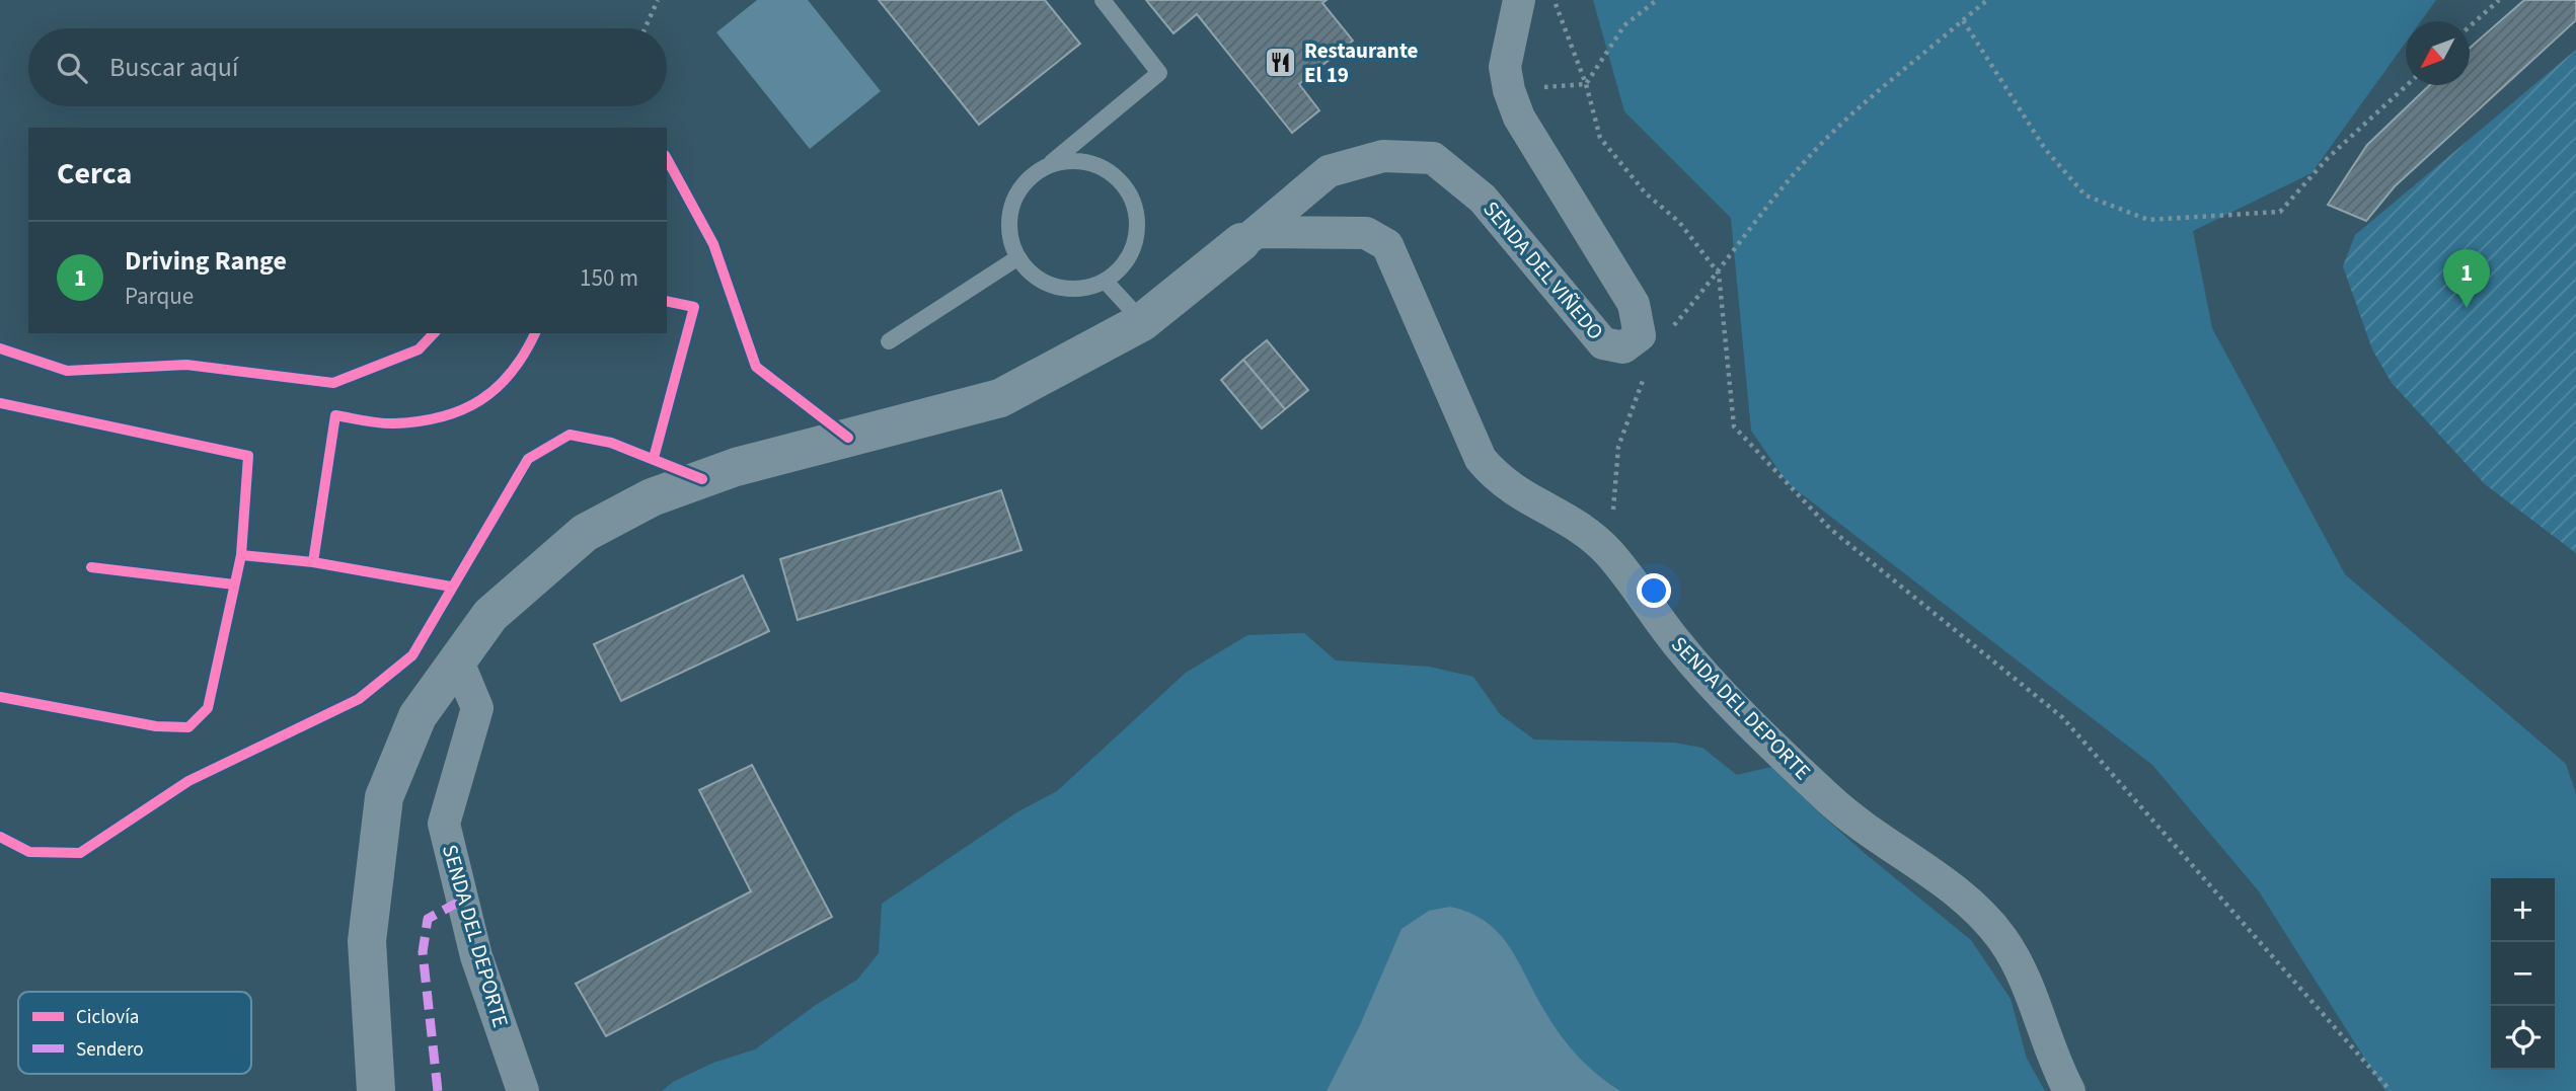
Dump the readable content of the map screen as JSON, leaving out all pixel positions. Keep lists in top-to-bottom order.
{
  "streets": {
    "street": ["SENDA DEL VIÑEDO", "SENDA DEL DEPORTE"]
  },
  "crossings": [
    ["SENDA DEL VIÑEDO", "SENDA DEL DEPORTE"]
  ],
  "places": {
    "restaurant": ["Restaurante El 19"]
  },
  "legend": ["Ciclovía", "Sendero"],
  "north": "bottom left",
  "page": {
    "search": "Buscar aquí",
    "heading": "Cerca",
    "list": [
      {
        "mark": "1",
        "name": "Driving Range",
        "note": "Parque",
        "value": "150 m"
      }
    ],
    "pins": "1",
    "map_buttons": ["+", "−"]
  }
}
